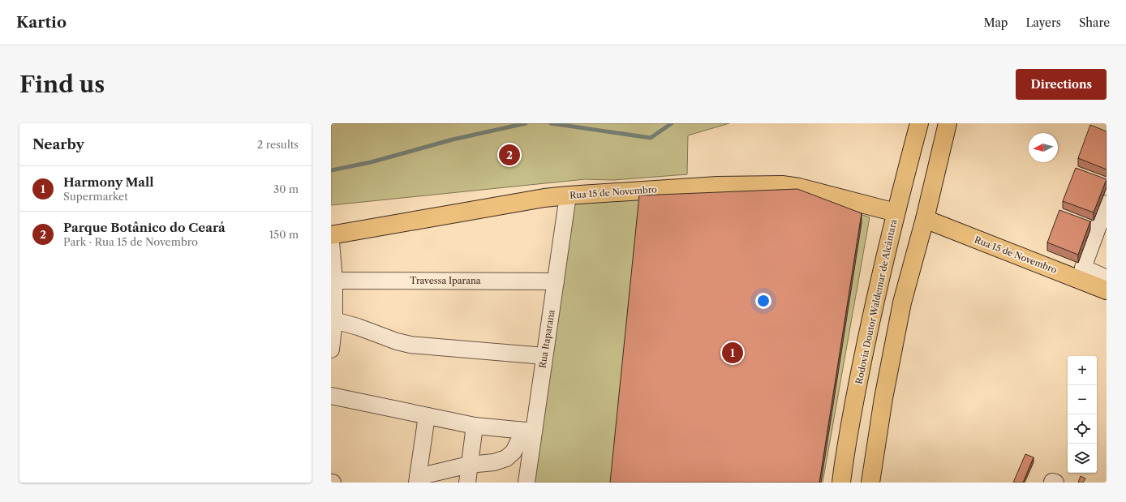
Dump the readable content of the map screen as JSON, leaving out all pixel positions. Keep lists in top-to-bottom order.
{
  "streets": {
    "main road": ["Rua 15 de Novembro", "Rodovia Doutor Waldemar de Alcântara"],
    "street": ["Travessa Iparana", "Rua Itaparana"]
  },
  "crossings": [
    ["Rua 15 de Novembro", "Rodovia Doutor Waldemar de Alcântara"],
    ["Rua 15 de Novembro", "Rua Itaparana"],
    ["Travessa Iparana", "Rua Itaparana"]
  ],
  "north": "left",
  "page": {
    "header": "Kartio",
    "nav": ["Map", "Layers", "Share"],
    "buttons": "Directions",
    "title": "Find us",
    "heading": ["Nearby", "2 results"],
    "pins": ["2", "1"],
    "list": [
      {
        "mark": "1",
        "name": "Harmony Mall",
        "note": "Supermarket",
        "value": "30 m"
      },
      {
        "mark": "2",
        "name": "Parque Botânico do Ceará",
        "note": "Park · Rua 15 de Novembro",
        "value": "150 m"
      }
    ],
    "map_buttons": ["+", "−"]
  }
}
